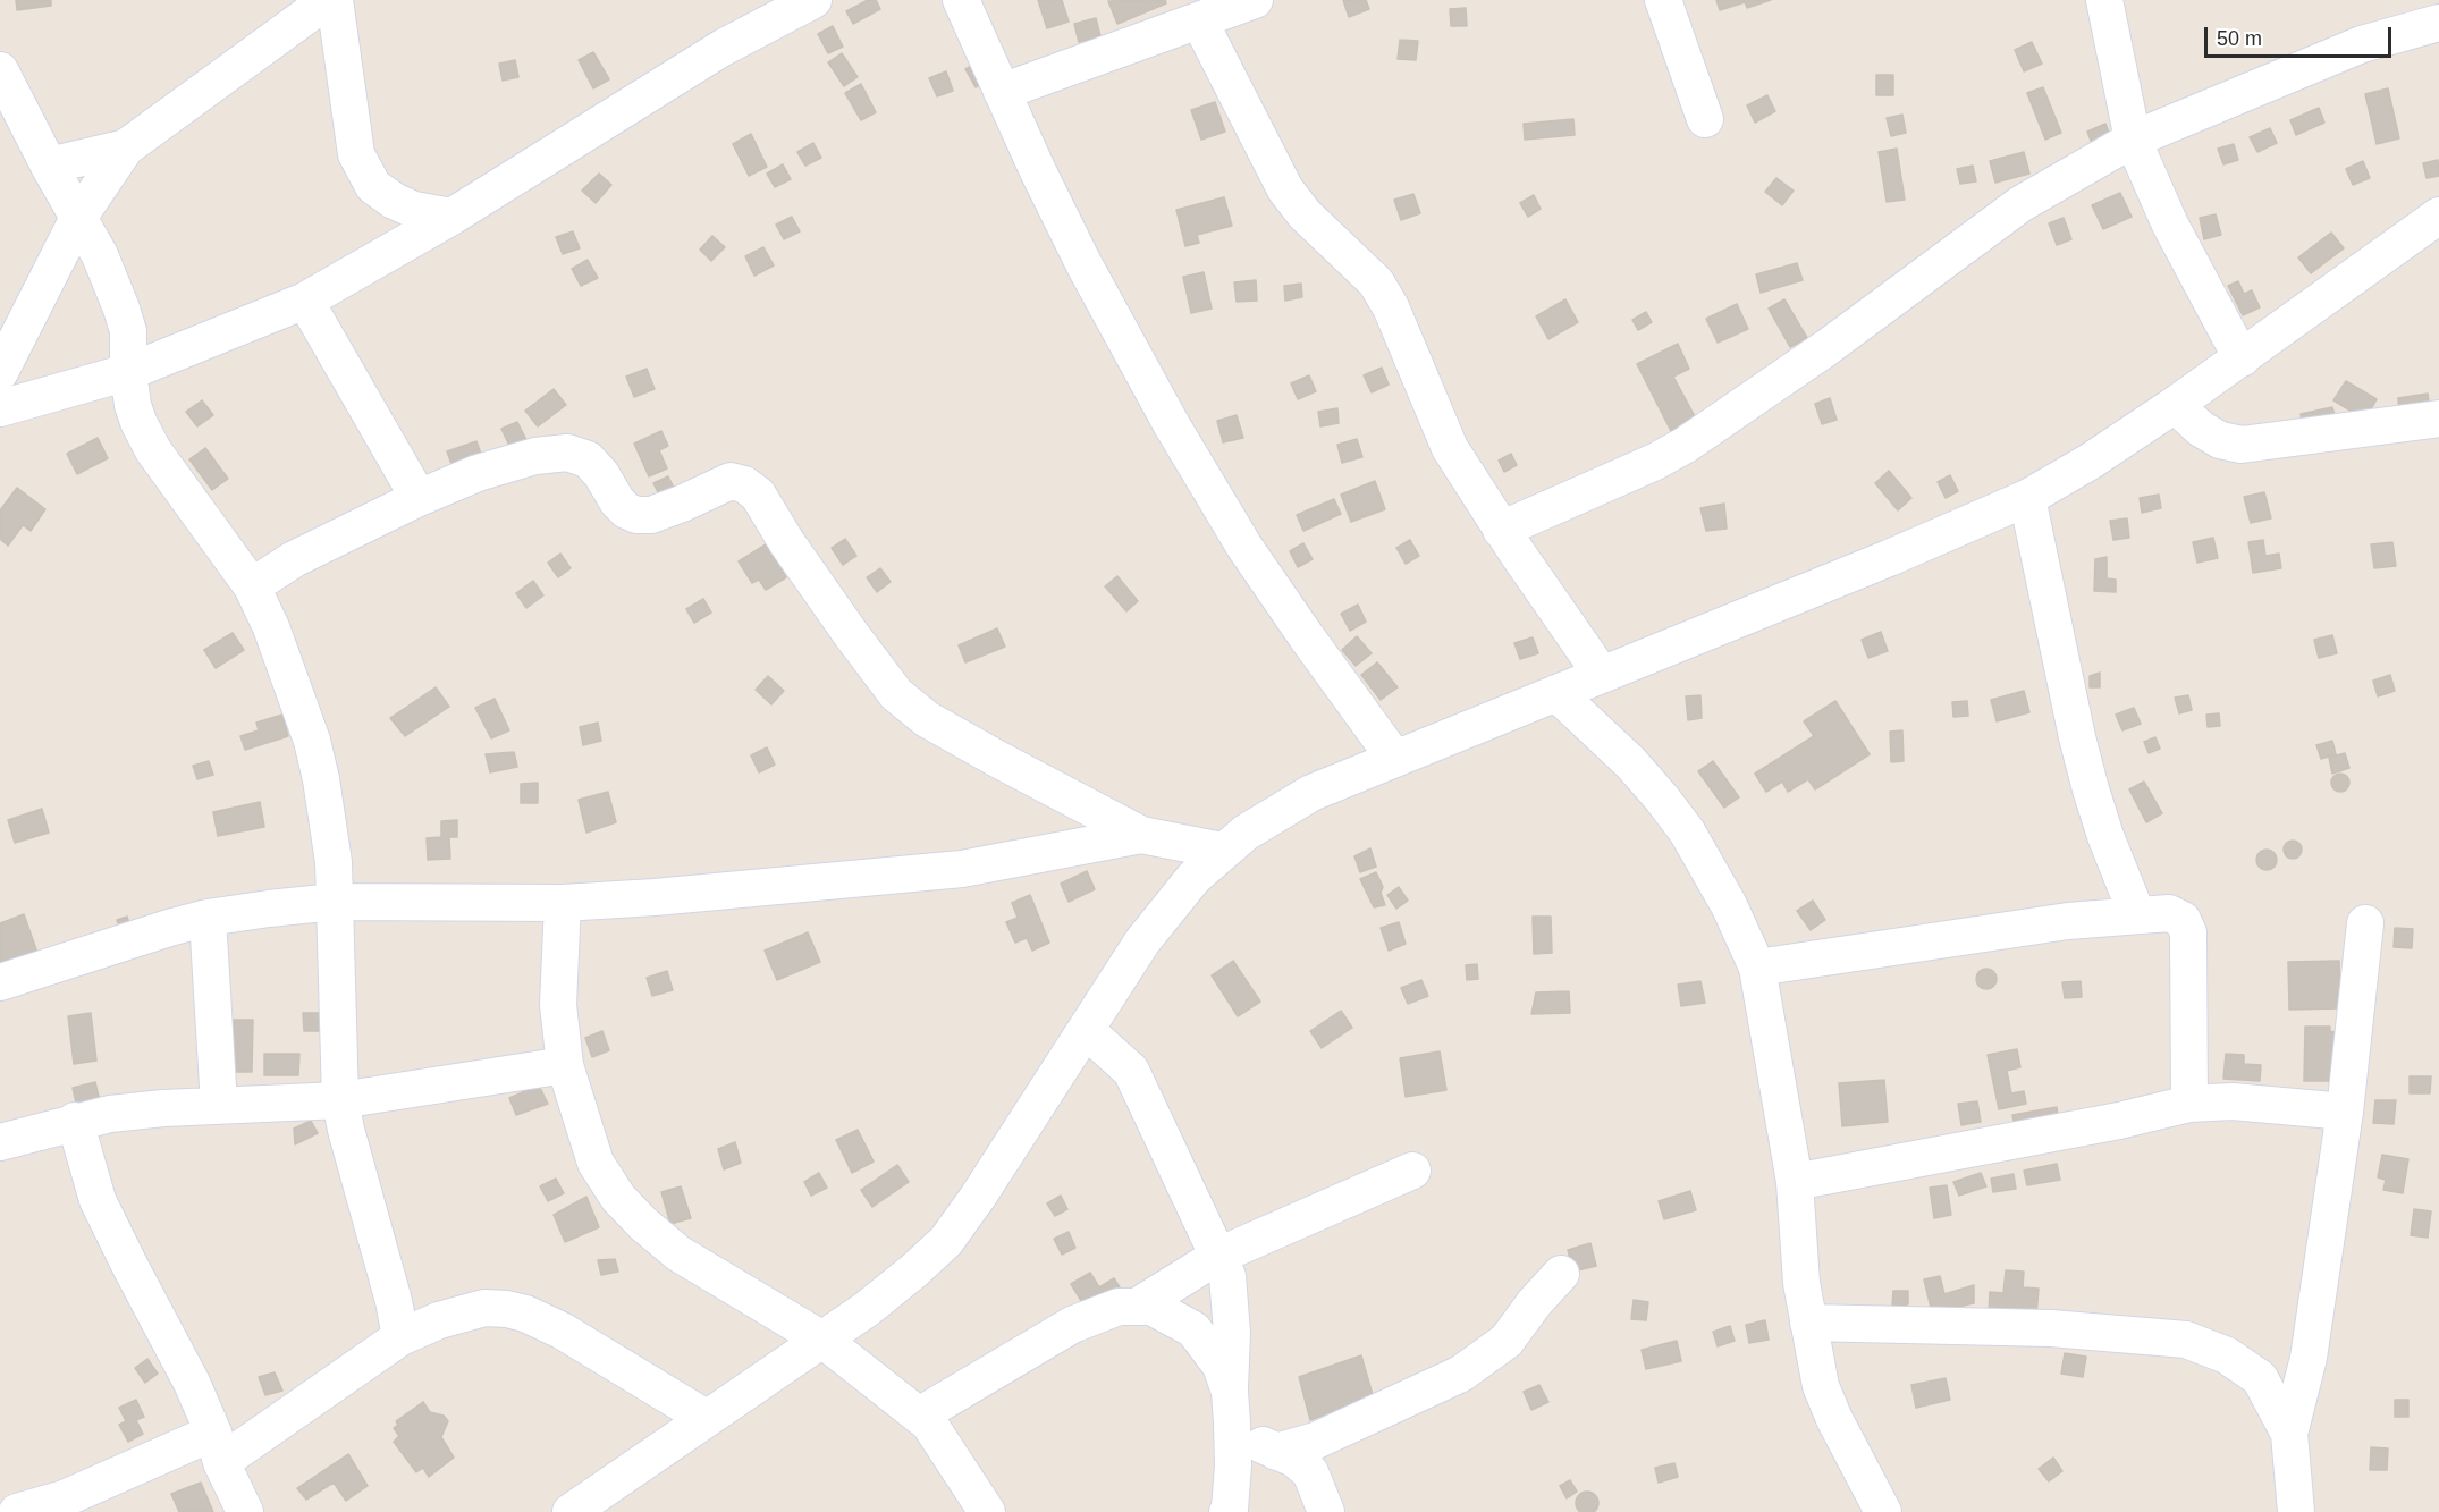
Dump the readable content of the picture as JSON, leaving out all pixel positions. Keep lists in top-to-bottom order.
{
  "scale_bar": "50 m"
}
